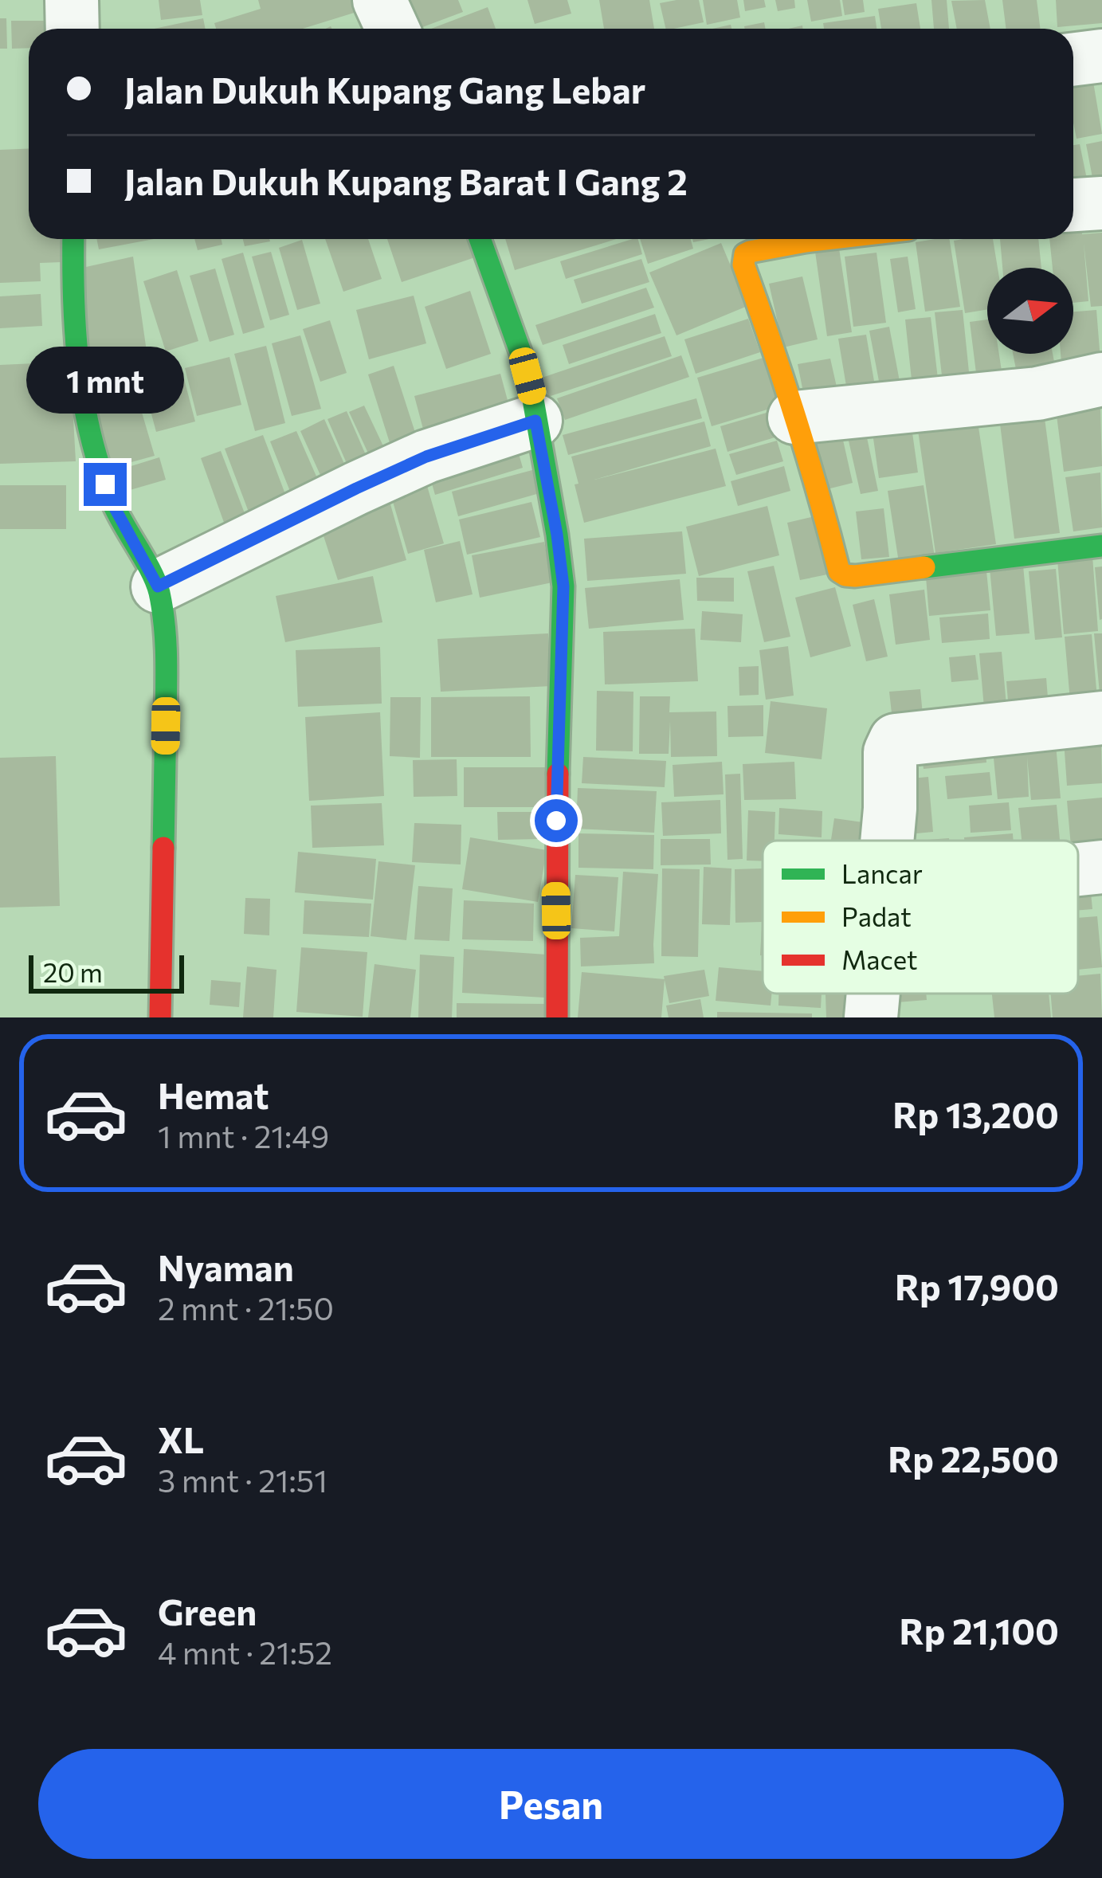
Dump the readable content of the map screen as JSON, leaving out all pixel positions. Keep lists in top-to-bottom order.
{
  "legend": ["Lancar", "Padat", "Macet"],
  "scale_bar": "20 m",
  "north": "right",
  "page": {
    "banner": ["Jalan Dukuh Kupang Gang Lebar", "Jalan Dukuh Kupang Barat I Gang 2"],
    "bubble": "1 mnt",
    "scale": "20 m",
    "list": [
      {
        "name": "Hemat",
        "note": "1 mnt · 21:49",
        "value": "Rp 13,200"
      },
      {
        "name": "Nyaman",
        "note": "2 mnt · 21:50",
        "value": "Rp 17,900"
      },
      {
        "name": "XL",
        "note": "3 mnt · 21:51",
        "value": "Rp 22,500"
      },
      {
        "name": "Green",
        "note": "4 mnt · 21:52",
        "value": "Rp 21,100"
      }
    ],
    "buttons": "Pesan"
  }
}
